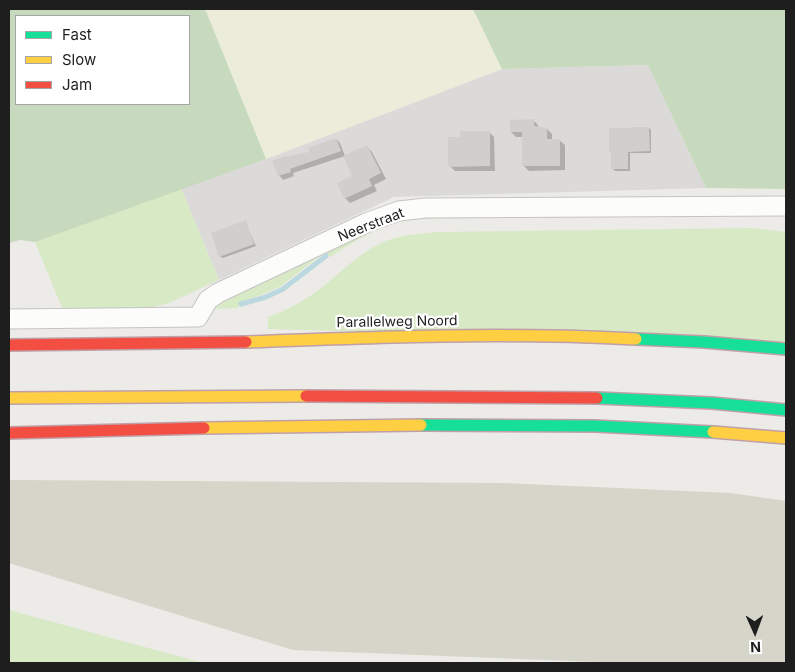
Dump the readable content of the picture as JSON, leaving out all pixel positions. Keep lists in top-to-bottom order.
{
  "streets": {
    "highway": ["Parallelweg Noord"],
    "street": ["Neerstraat"]
  },
  "legend": ["Fast", "Slow", "Jam"],
  "north": "bottom"
}
